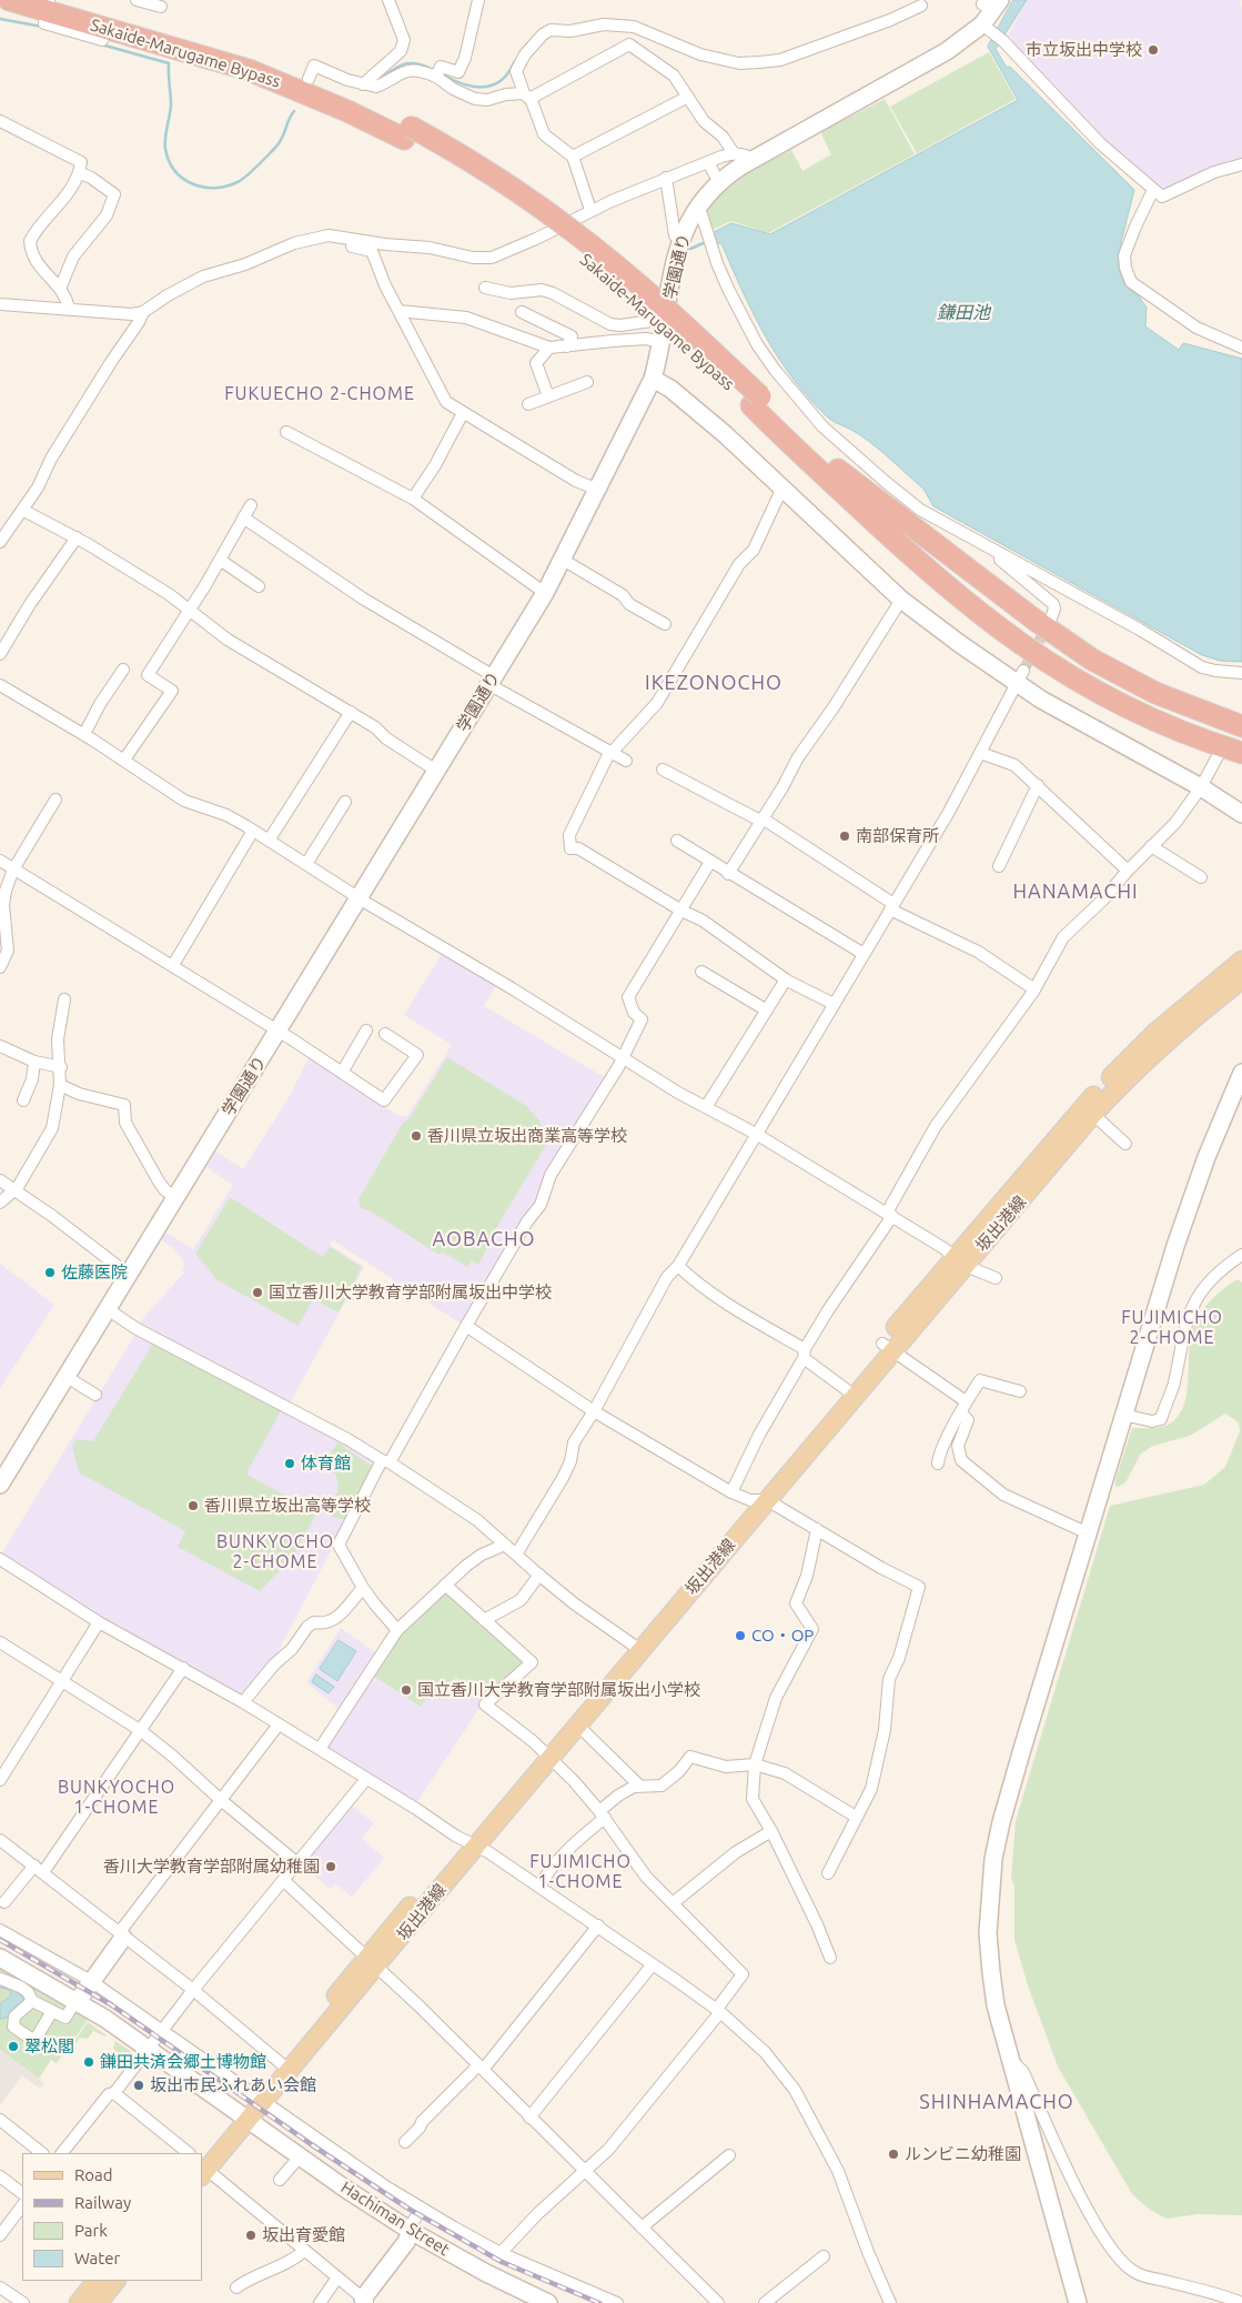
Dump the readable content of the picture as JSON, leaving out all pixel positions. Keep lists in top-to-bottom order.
{
  "streets": {
    "highway": ["Sakaide-Marugame Bypass"],
    "main road": ["坂出港線"],
    "street": ["学園通り", "Hachiman Street"]
  },
  "crossings": [
    ["坂出港線", "Hachiman Street"]
  ],
  "districts": [
    "FUKUECHO 2-CHOME",
    "IKEZONOCHO",
    "HANAMACHI",
    "AOBACHO",
    "FUJIMICHO 2-CHOME",
    "BUNKYOCHO 2-CHOME",
    "BUNKYOCHO 1-CHOME",
    "FUJIMICHO 1-CHOME",
    "SHINHAMACHO"
  ],
  "water": ["鎌田池"],
  "places": [
    "市立坂出中学校",
    "南部保育所",
    "香川県立坂出商業高等学校",
    "佐藤医院",
    "国立香川大学教育学部附属坂出中学校",
    "体育館",
    "香川県立坂出高等学校",
    "CO・OP",
    "国立香川大学教育学部附属坂出小学校",
    "香川大学教育学部附属幼稚園",
    "翠松閣",
    "鎌田共済会郷土博物館",
    "坂出市民ふれあい会館",
    "ルンビニ幼稚園",
    "坂出育愛館"
  ],
  "legend": [
    "Road",
    "Railway",
    "Park",
    "Water"
  ]
}
